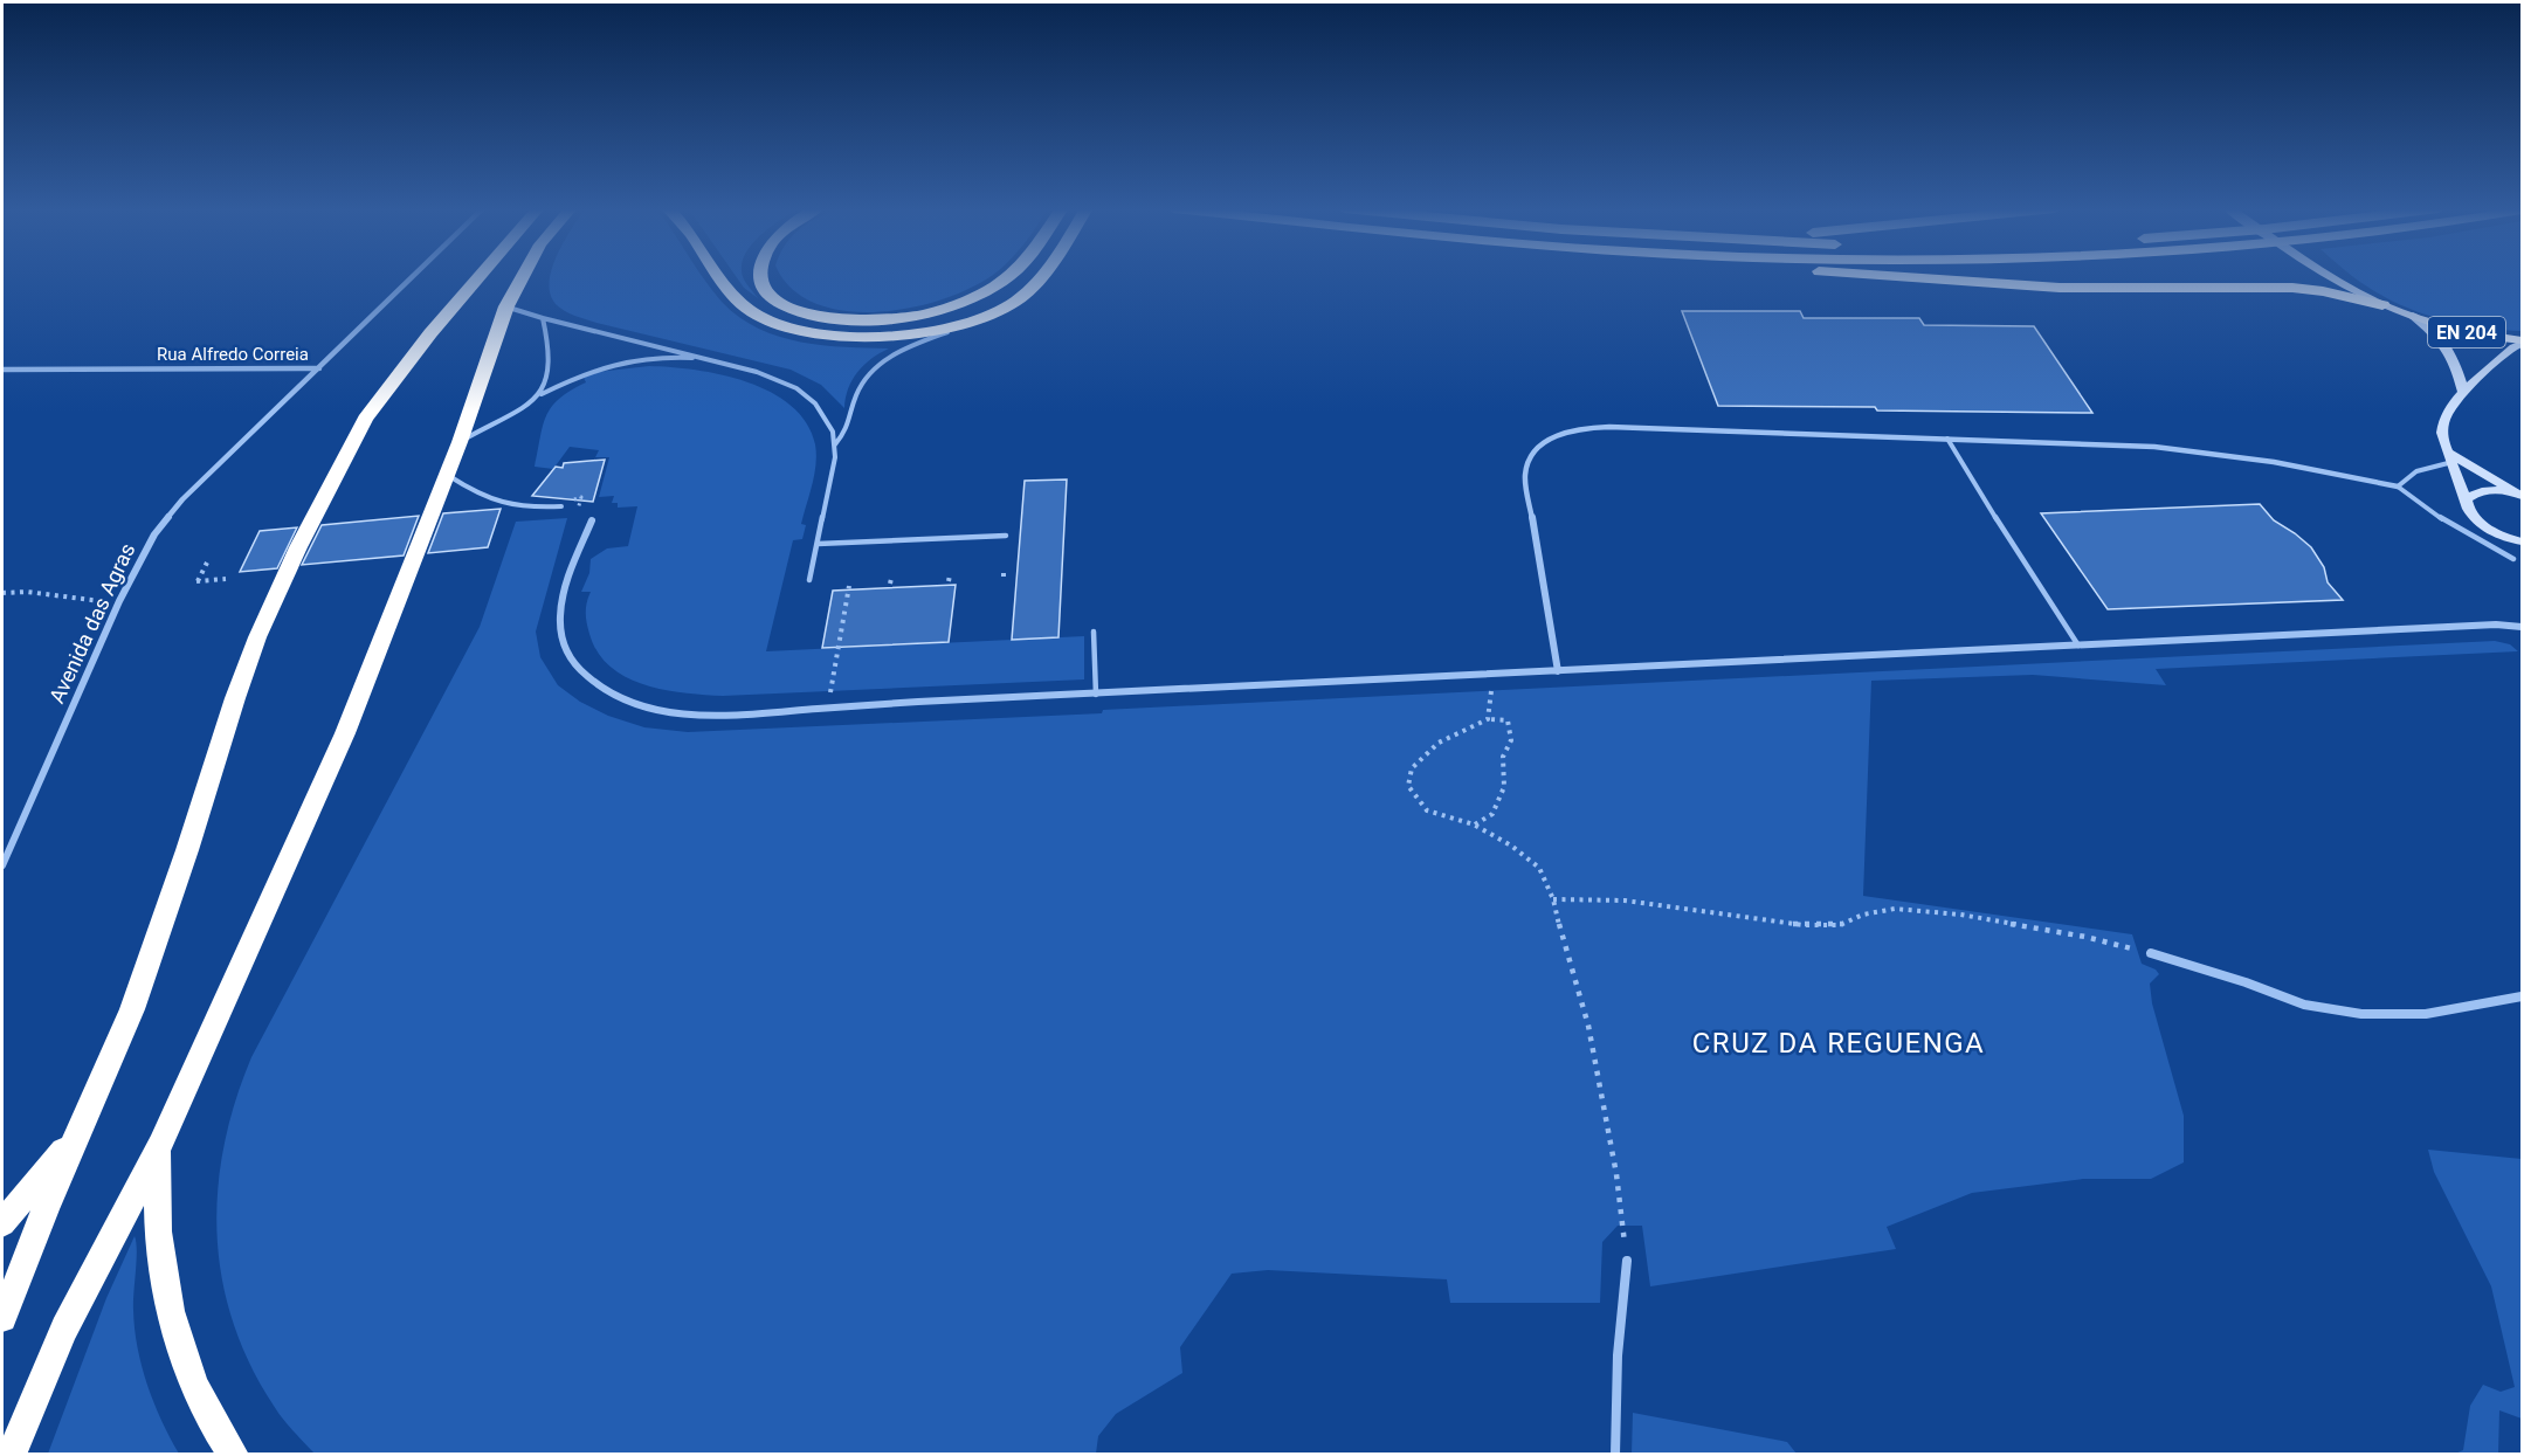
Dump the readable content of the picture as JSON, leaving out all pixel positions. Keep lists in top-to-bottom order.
{
  "streets": {
    "main road": ["EN 204"],
    "street": ["Rua Alfredo Correia", "Avenida das Agras"]
  },
  "crossings": [
    ["Rua Alfredo Correia", "Avenida das Agras"]
  ],
  "districts": ["CRUZ DA REGUENGA"]
}
